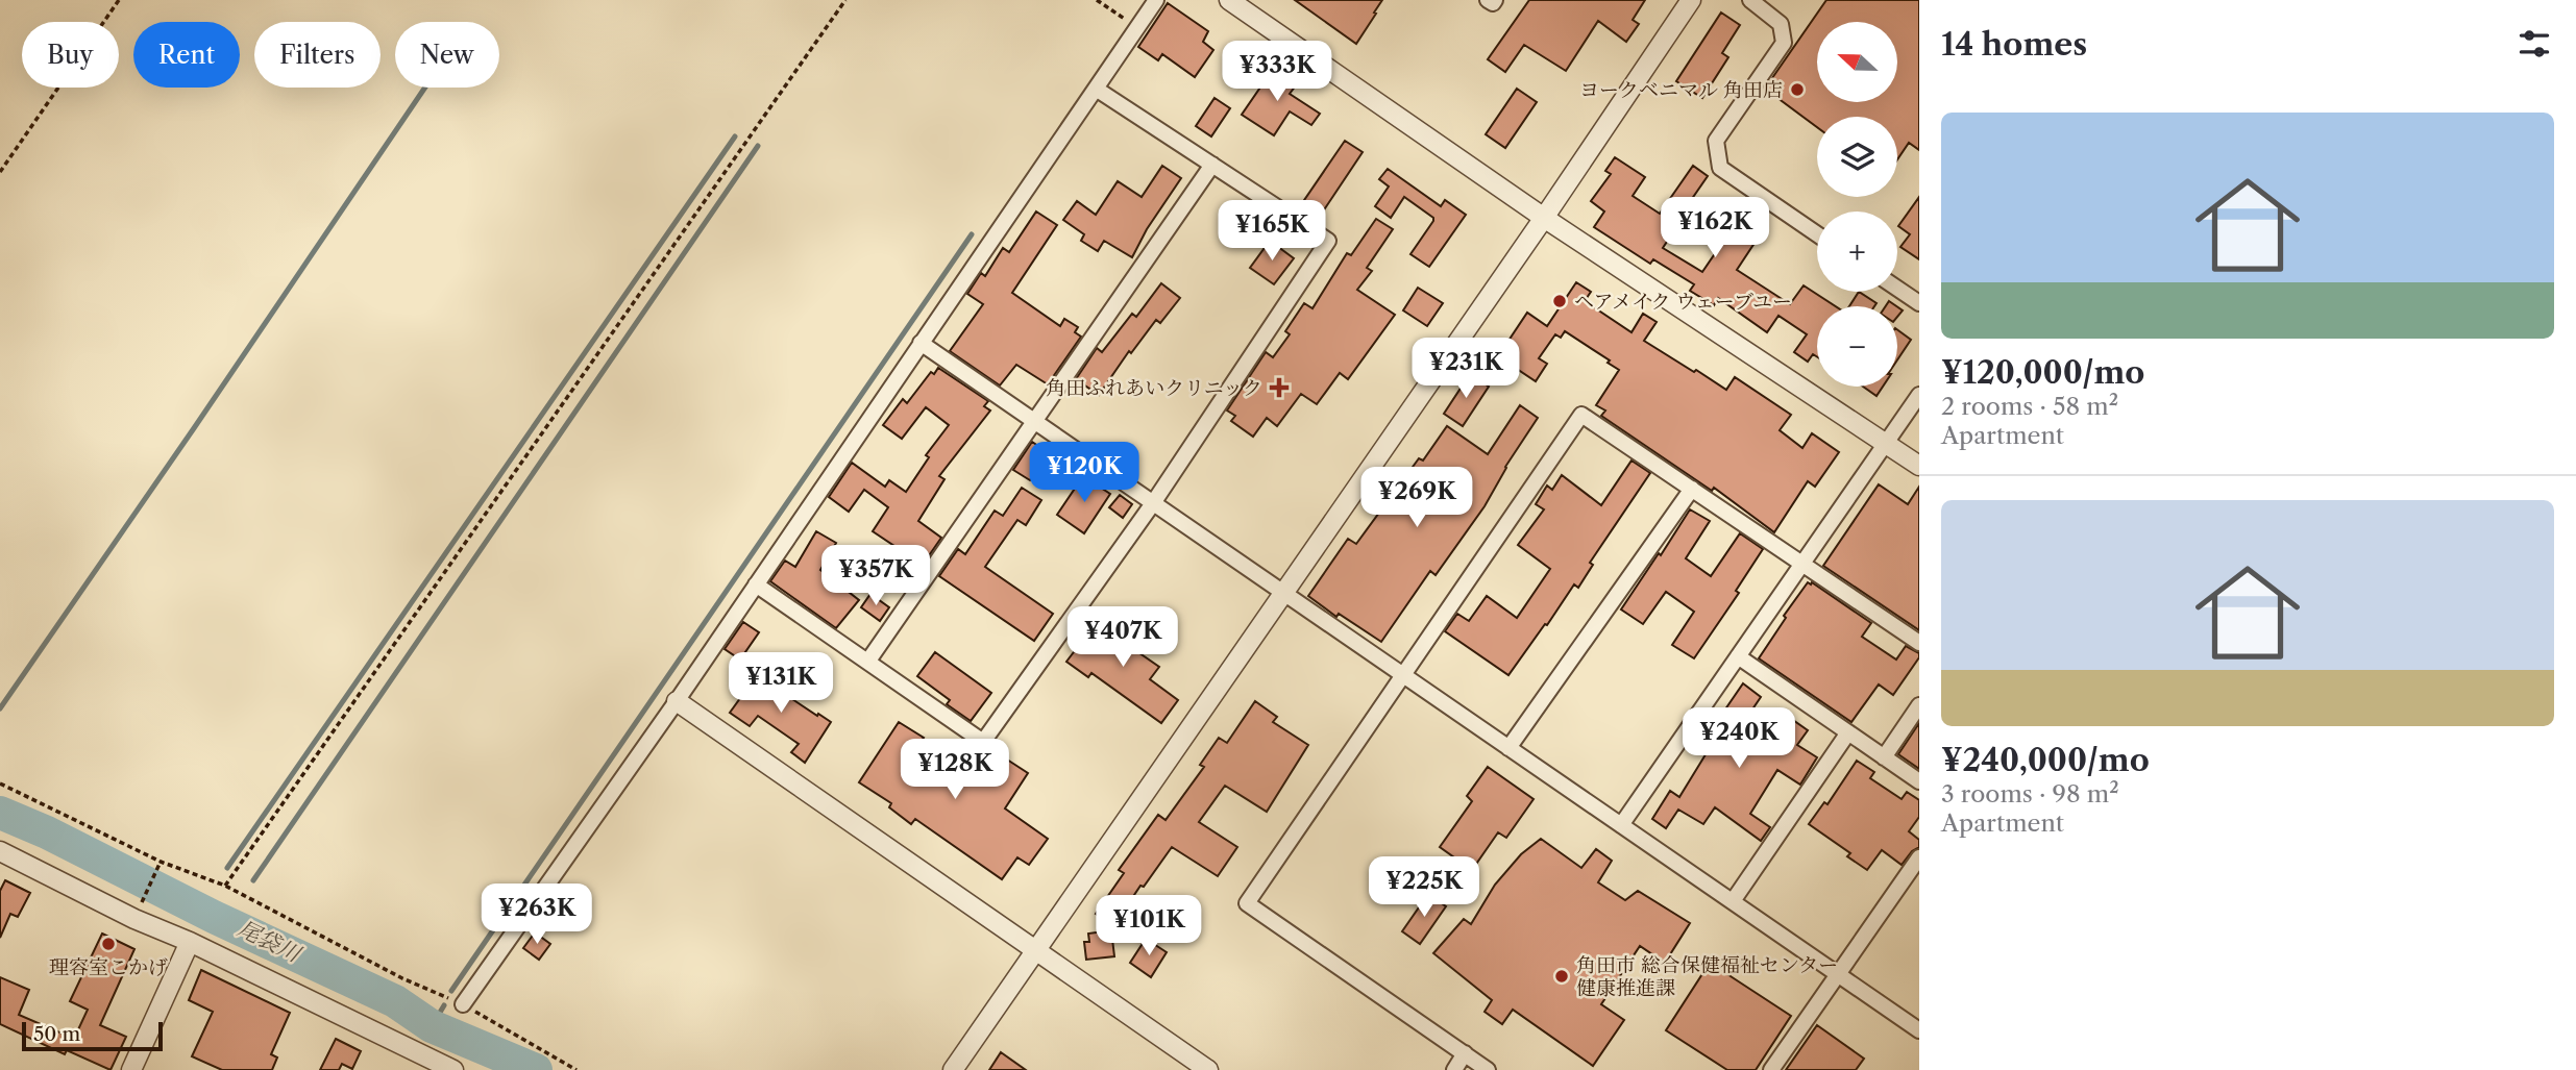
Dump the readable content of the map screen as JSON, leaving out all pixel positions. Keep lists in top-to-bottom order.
{
  "water": ["尾袋川"],
  "places": {
    "other": [
      "ヨークベニマル 角田店",
      "ヘアメイク ウェーブユー",
      "理容室こかげ",
      "角田市 総合保健福祉センター 健康推進課"
    ],
    "health": ["角田ふれあいクリニック"]
  },
  "scale_bar": "50 m",
  "north": "left",
  "page": {
    "heading": "14 homes",
    "map_buttons": ["+", "−"],
    "chip": [
      "Buy",
      "Rent",
      "Filters",
      "New"
    ],
    "price": [
      "¥333K",
      "¥162K",
      "¥165K",
      "¥231K",
      "¥120K",
      "¥269K",
      "¥357K",
      "¥407K",
      "¥131K",
      "¥240K",
      "¥128K",
      "¥225K",
      "¥263K",
      "¥101K"
    ],
    "list": [
      {
        "name": "¥120,000/mo",
        "note": "2 rooms · 58 m² · Apartment"
      },
      {
        "name": "¥240,000/mo",
        "note": "3 rooms · 98 m² · Apartment"
      }
    ],
    "scale": "50 m"
  }
}
